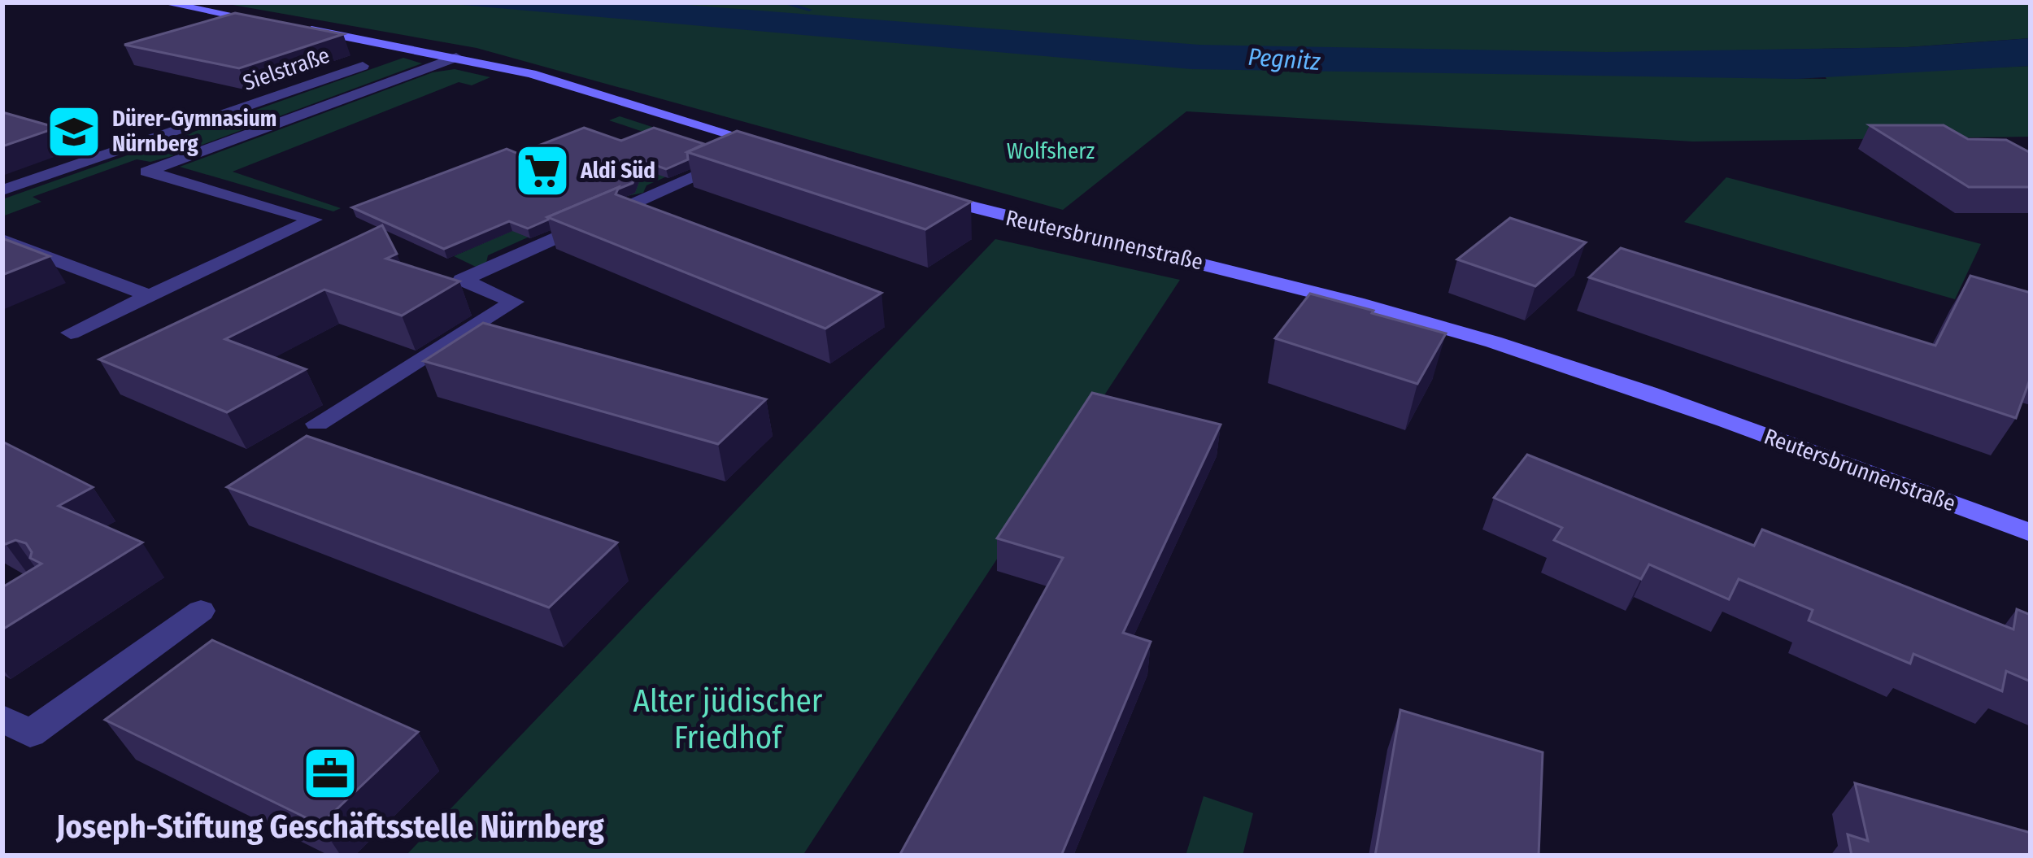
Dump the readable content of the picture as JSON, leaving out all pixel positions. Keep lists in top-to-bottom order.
{
  "streets": {
    "street": ["Sielstraße", "Reutersbrunnenstraße"]
  },
  "water": ["Pegnitz"],
  "parks": ["Wolfsherz", "Alter jüdischer Friedhof"],
  "places": {
    "school or university": ["Dürer-Gymnasium Nürnberg"],
    "supermarket": ["Aldi Süd"],
    "office": ["Joseph-Stiftung Geschäftsstelle Nürnberg"]
  }
}
